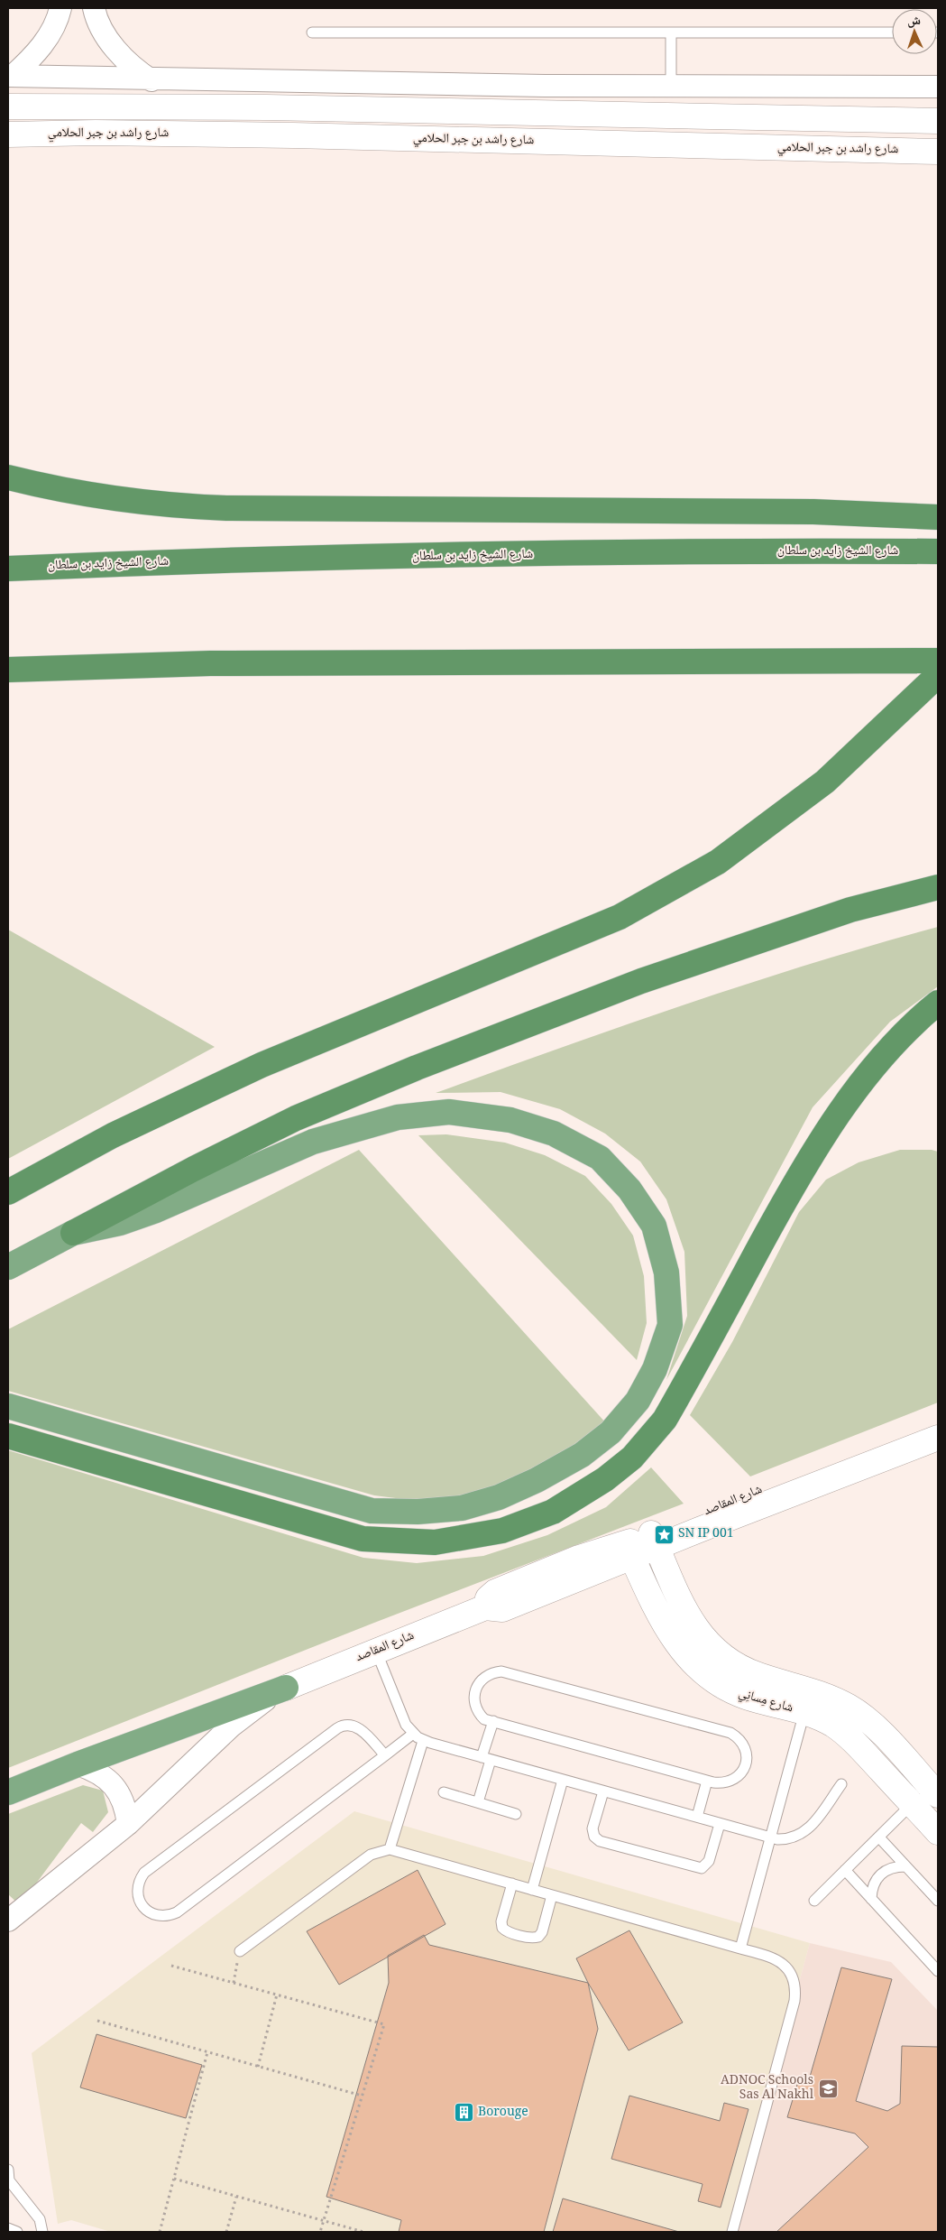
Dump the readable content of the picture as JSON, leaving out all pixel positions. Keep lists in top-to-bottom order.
{
  "streets": {
    "highway": ["شارع الشيخ زايد بن سلطان"],
    "main road": ["شارع راشد بن جبر الحلامي", "شارع المقاصد", "شارع مِسانِي"]
  },
  "crossings": [
    ["شارع المقاصد", "شارع مِسانِي"]
  ],
  "places": {
    "place": ["SN IP 001"],
    "school or university": ["ADNOC Schools Sas Al Nakhl"],
    "building": ["Borouge"]
  },
  "north": "top"
}
